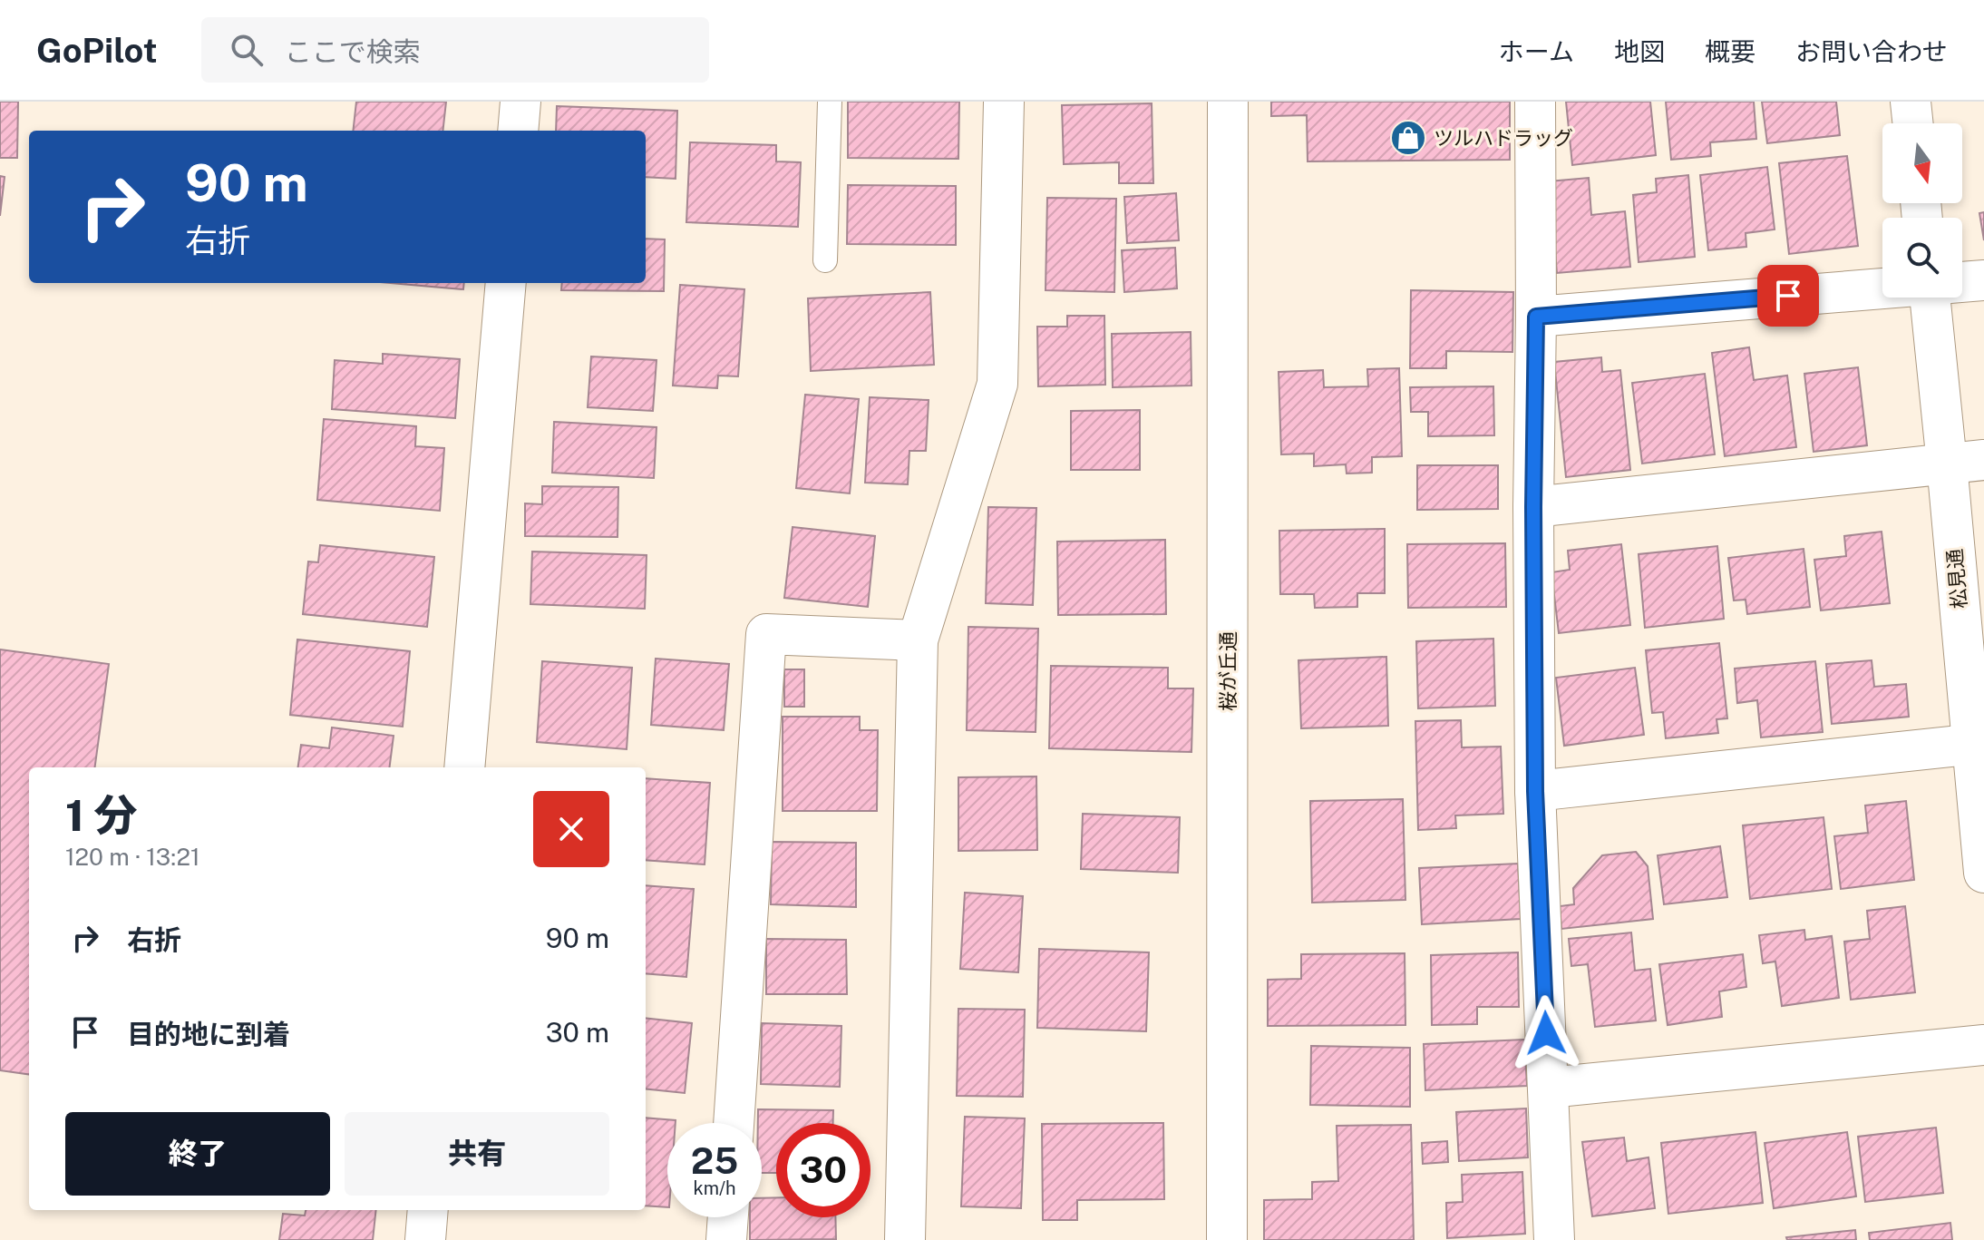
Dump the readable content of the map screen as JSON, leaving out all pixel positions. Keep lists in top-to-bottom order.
{
  "streets": {
    "street": ["松見通", "桜が丘通"]
  },
  "places": {
    "shop": ["ツルハドラッグ"]
  },
  "north": "bottom",
  "page": {
    "header": "GoPilot",
    "search": "ここで検索",
    "nav": [
      "ホーム",
      "地図",
      "概要",
      "お問い合わせ"
    ],
    "turn": ["90 m", "右折"],
    "heading": ["1 分", "120 m · 13:21"],
    "list": [
      {
        "name": "右折",
        "value": "90 m"
      },
      {
        "name": "目的地に到着",
        "value": "30 m"
      }
    ],
    "buttons": ["終了", "共有"],
    "speed": "25 km/h",
    "limit": "30"
  }
}
